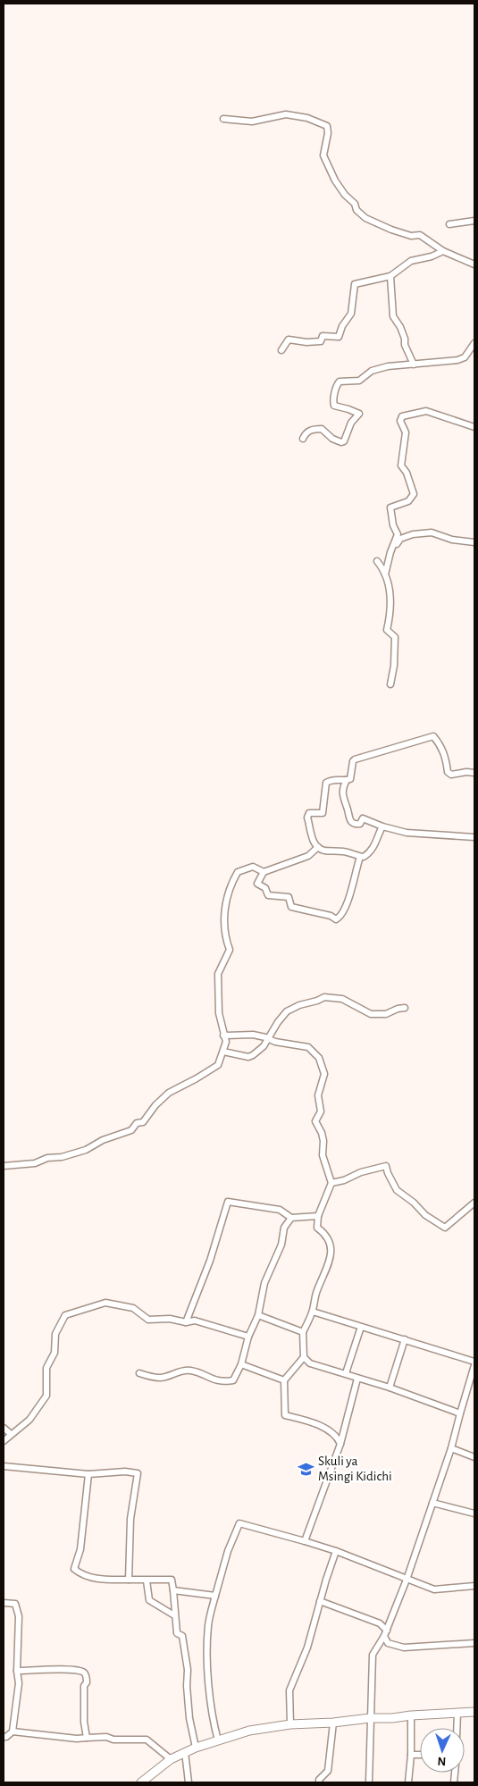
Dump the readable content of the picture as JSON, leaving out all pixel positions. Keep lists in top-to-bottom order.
{
  "places": {
    "school or university": ["Skuli ya Msingi Kidichi"]
  },
  "north": "bottom"
}
